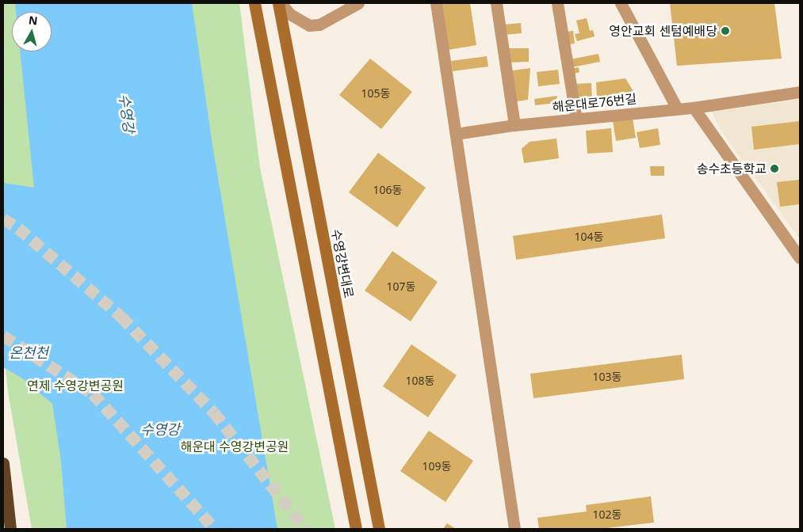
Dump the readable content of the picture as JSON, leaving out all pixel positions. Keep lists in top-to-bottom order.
{
  "streets": {
    "main road": ["수영강변대로"],
    "street": ["해운대로76번길"]
  },
  "water": ["수영강", "온천천"],
  "parks": ["연제 수영강변공원", "해운대 수영강변공원"],
  "places": ["영안교회 센텀예배당", "송수초등학교"],
  "house_numbers": [
    "105동",
    "106동",
    "104동",
    "107동",
    "103동",
    "108동",
    "109동",
    "102동"
  ],
  "north": "top"
}
